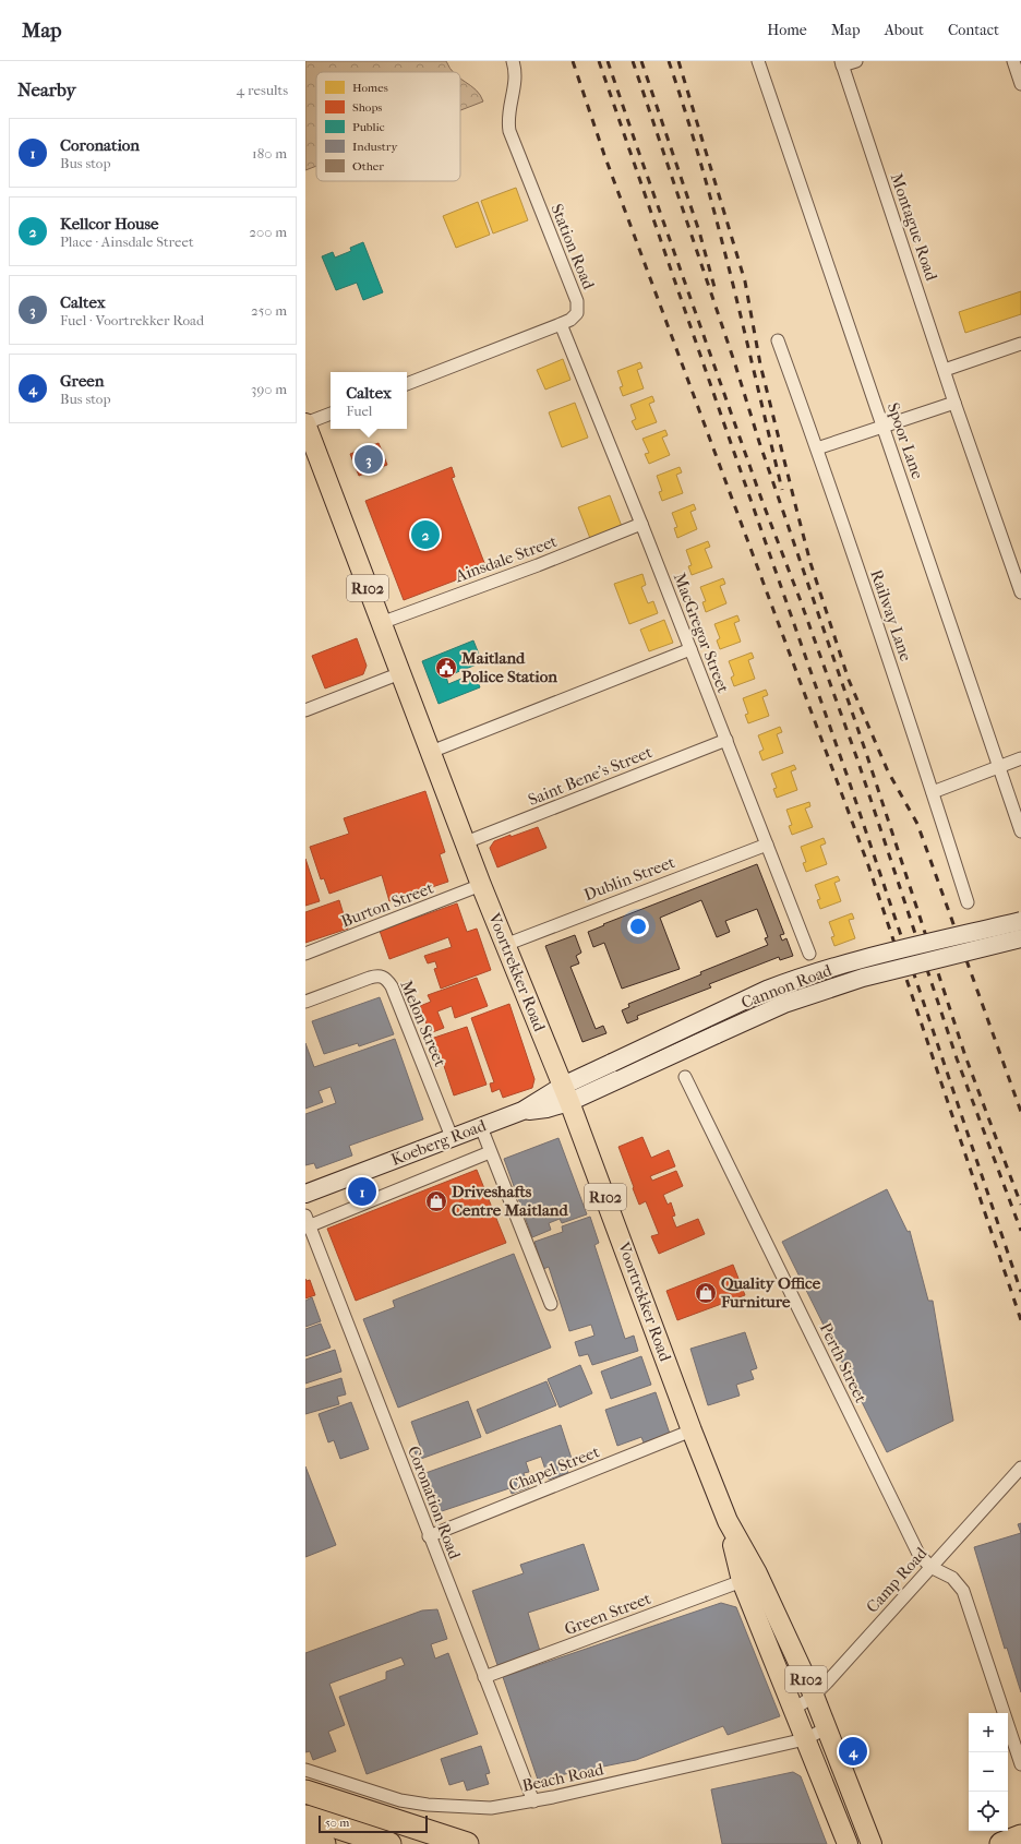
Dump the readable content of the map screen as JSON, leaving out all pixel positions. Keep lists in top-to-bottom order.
{
  "streets": {
    "main road": [
      "R102",
      "Voortrekker Road",
      "Cannon Road",
      "Koeberg Road"
    ],
    "street": [
      "Montague Road",
      "Station Road",
      "Spoor Lane",
      "Ainsdale Street",
      "Railway Lane",
      "MacGregor Street",
      "Saint Bene's Street",
      "Dublin Street",
      "Burton Street",
      "Melon Street",
      "Perth Street",
      "Chapel Street",
      "Coronation Road",
      "Camp Road",
      "Green Street",
      "Beach Road"
    ]
  },
  "crossings": [
    ["Station Road", "MacGregor Street"],
    ["Ainsdale Street", "MacGregor Street"],
    ["Ainsdale Street", "Voortrekker Road"],
    ["MacGregor Street", "Saint Bene's Street"],
    ["MacGregor Street", "Dublin Street"],
    ["Saint Bene's Street", "Voortrekker Road"],
    ["Dublin Street", "Voortrekker Road"],
    ["Burton Street", "Voortrekker Road"],
    ["Voortrekker Road", "Cannon Road"],
    ["Voortrekker Road", "Koeberg Road"],
    ["Voortrekker Road", "Chapel Street"],
    ["Voortrekker Road", "Camp Road"],
    ["Voortrekker Road", "Green Street"],
    ["Voortrekker Road", "Beach Road"],
    ["Cannon Road", "Koeberg Road"],
    ["Melon Street", "Koeberg Road"],
    ["Perth Street", "Camp Road"],
    ["Chapel Street", "Coronation Road"],
    ["Coronation Road", "Green Street"],
    ["Coronation Road", "Beach Road"]
  ],
  "places": {
    "public building": ["Maitland Police Station"],
    "shop": ["Driveshafts Centre Maitland", "Quality Office Furniture"]
  },
  "legend": [
    "Homes",
    "Shops",
    "Public",
    "Industry",
    "Other"
  ],
  "scale_bar": "50 m",
  "page": {
    "header": "Map",
    "nav": [
      "Home",
      "Map",
      "About",
      "Contact"
    ],
    "heading": ["Nearby", "4 results"],
    "list": [
      {
        "mark": "1",
        "name": "Coronation",
        "note": "Bus stop",
        "value": "180 m"
      },
      {
        "mark": "2",
        "name": "Kellcor House",
        "note": "Place · Ainsdale Street",
        "value": "200 m"
      },
      {
        "mark": "3",
        "name": "Caltex",
        "note": "Fuel · Voortrekker Road",
        "value": "250 m"
      },
      {
        "mark": "4",
        "name": "Green",
        "note": "Bus stop",
        "value": "390 m"
      }
    ],
    "popup": ["Caltex", "Fuel"],
    "pins": [
      "3",
      "2",
      "1",
      "4"
    ],
    "map_buttons": ["+", "−"],
    "scale": "50 m"
  }
}
